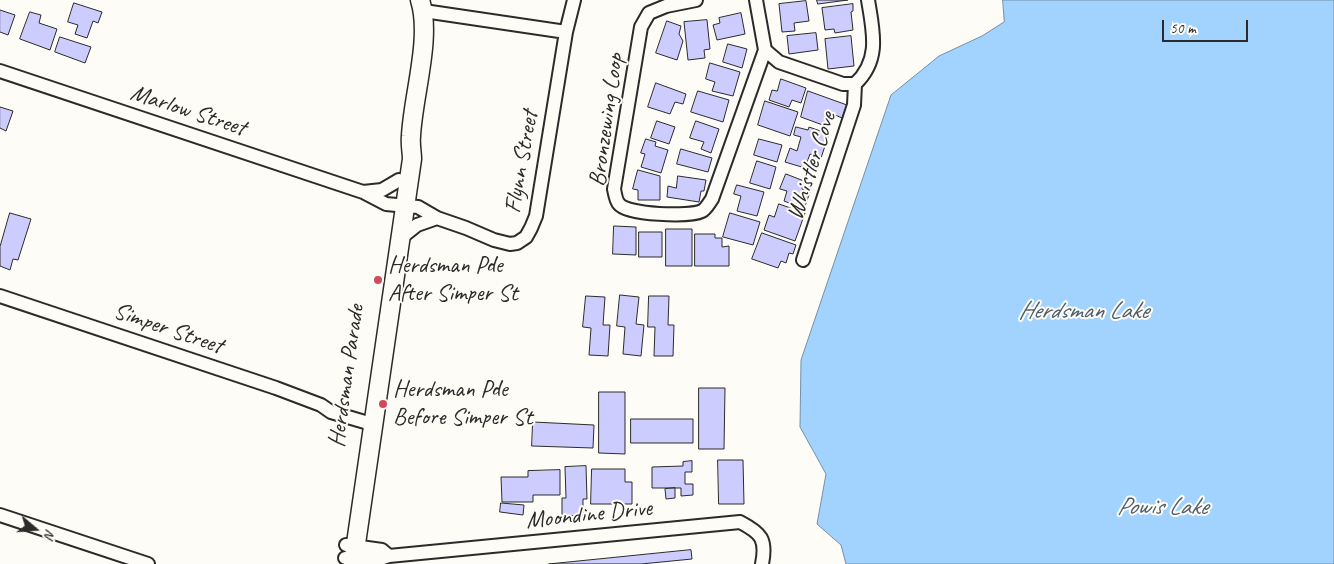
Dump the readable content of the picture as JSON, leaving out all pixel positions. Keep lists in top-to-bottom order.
{
  "streets": {
    "main road": ["Herdsman Parade"],
    "street": [
      "Marlow Street",
      "Bronzewing Loop",
      "Flynn Street",
      "Whistler Cove",
      "Simper Street",
      "Moondine Drive"
    ]
  },
  "crossings": [
    ["Marlow Street", "Flynn Street"],
    ["Marlow Street", "Herdsman Parade"],
    ["Flynn Street", "Herdsman Parade"],
    ["Simper Street", "Herdsman Parade"],
    ["Herdsman Parade", "Moondine Drive"]
  ],
  "water": ["Herdsman Lake", "Powis Lake"],
  "places": ["Herdsman Pde After Simper St", "Herdsman Pde Before Simper St"],
  "scale_bar": "50 m",
  "north": "right"
}
